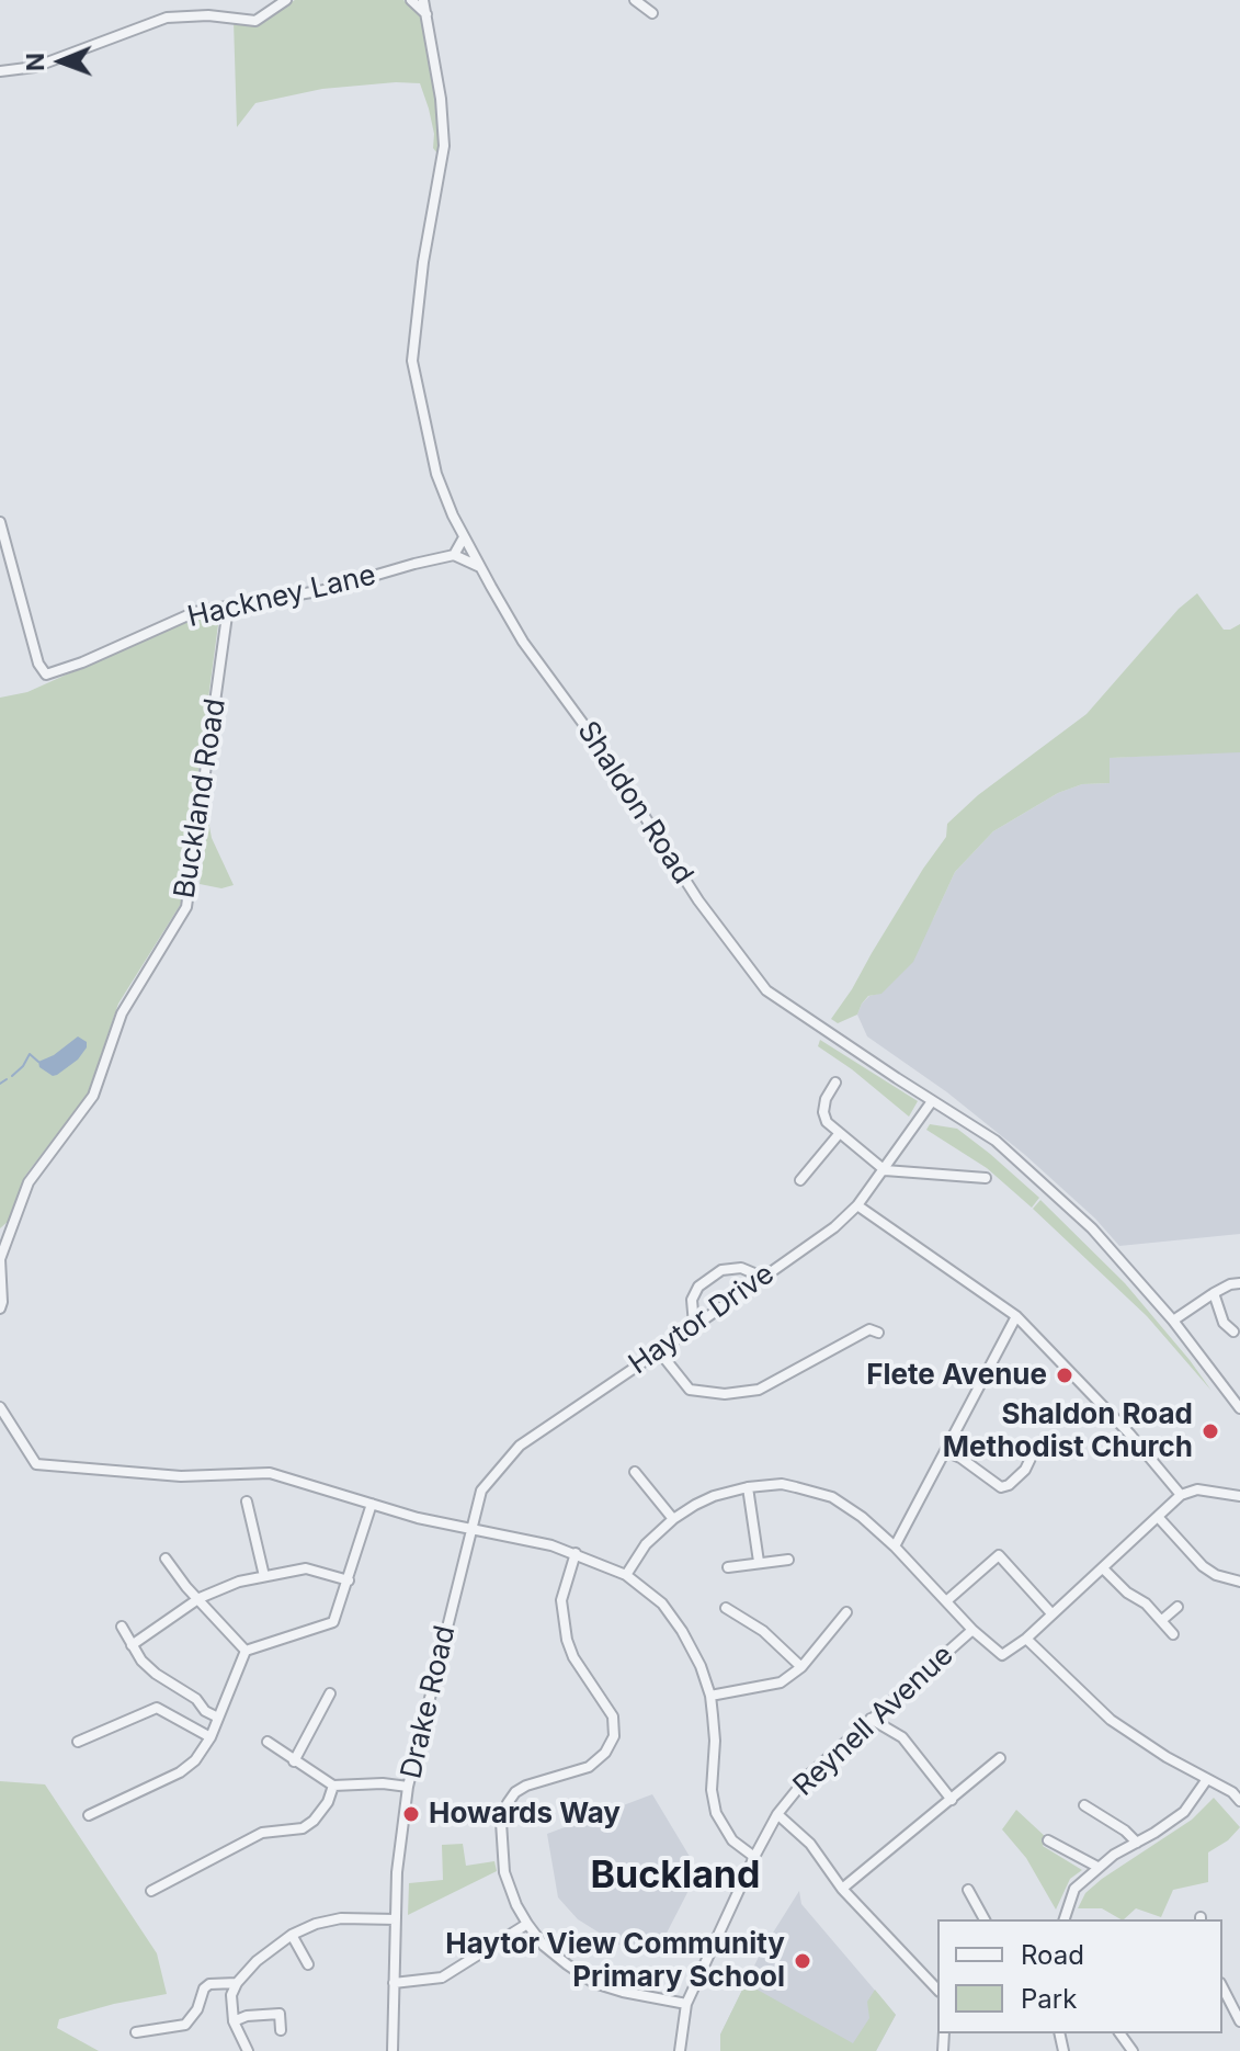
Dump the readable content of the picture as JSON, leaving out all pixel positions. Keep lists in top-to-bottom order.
{
  "streets": {
    "street": [
      "Hackney Lane",
      "Buckland Road",
      "Shaldon Road",
      "Haytor Drive",
      "Drake Road",
      "Reynell Avenue"
    ]
  },
  "crossings": [
    ["Hackney Lane", "Buckland Road"],
    ["Shaldon Road", "Haytor Drive"],
    ["Haytor Drive", "Drake Road"]
  ],
  "districts": ["Buckland"],
  "places": [
    "Flete Avenue",
    "Shaldon Road Methodist Church",
    "Howards Way",
    "Haytor View Community Primary School"
  ],
  "legend": ["Road", "Park"],
  "north": "left"
}
